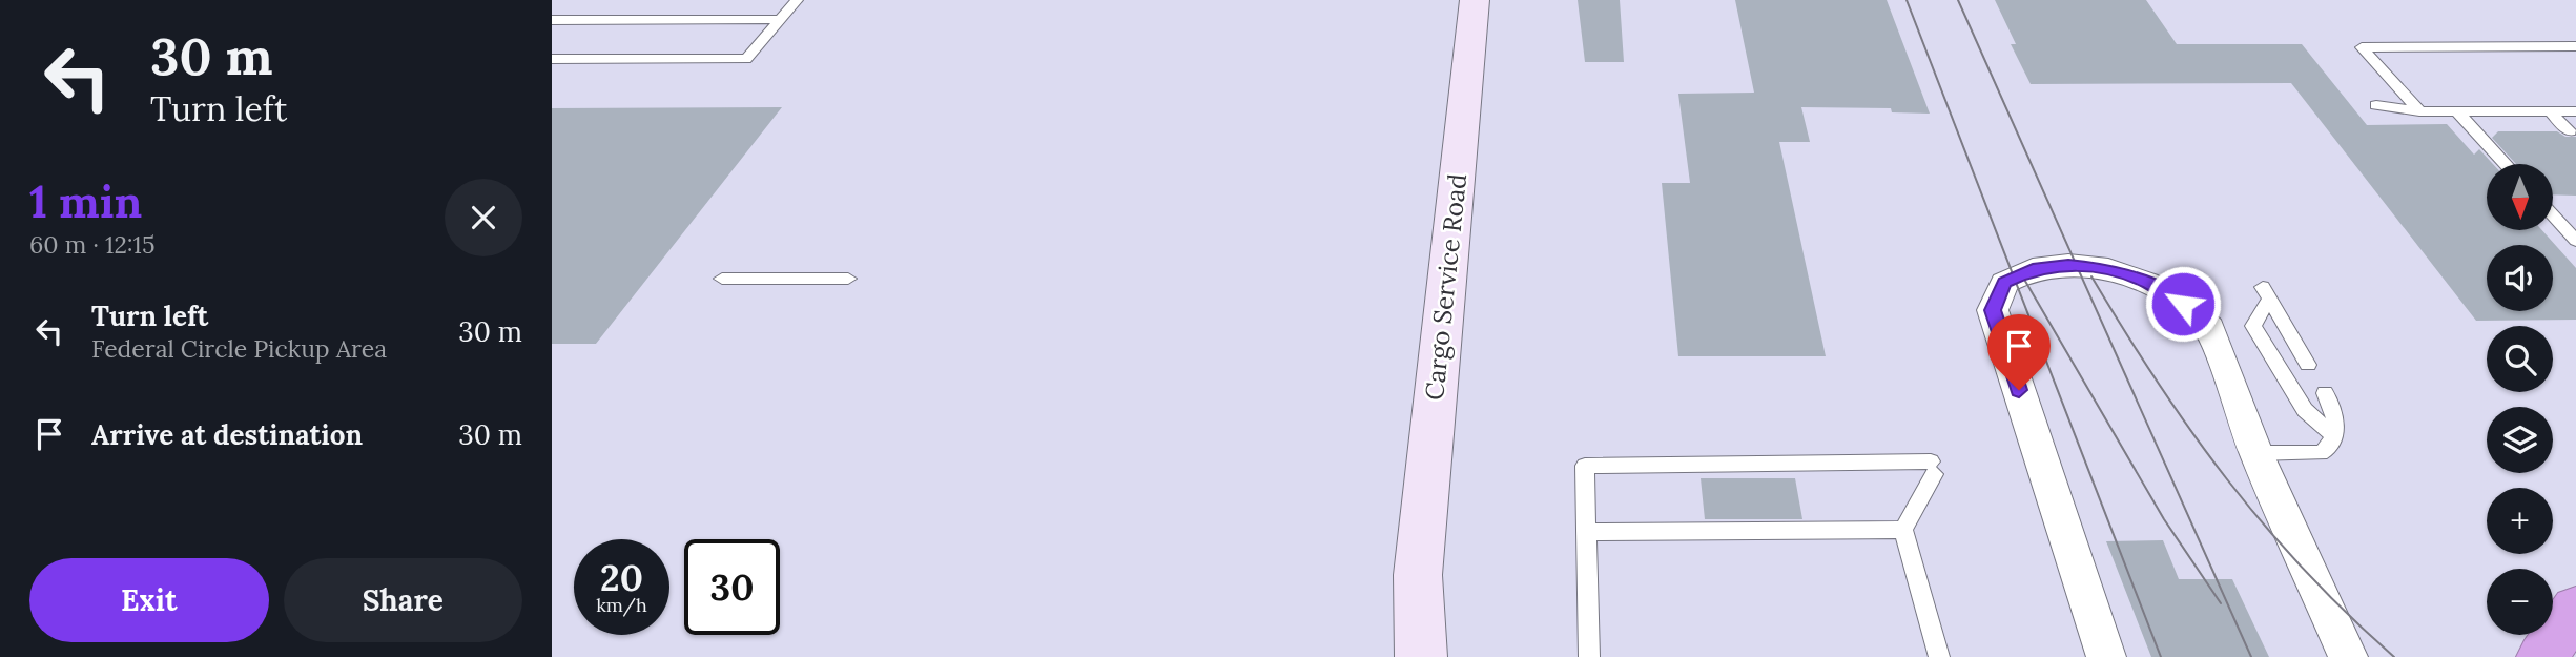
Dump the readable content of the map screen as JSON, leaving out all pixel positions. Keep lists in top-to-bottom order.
{
  "streets": {
    "street": ["Cargo Service Road"]
  },
  "north": "bottom",
  "page": {
    "turn": ["30 m", "Turn left"],
    "heading": ["1 min", "60 m · 12:15"],
    "map_buttons": ["+", "−"],
    "list": [
      {
        "name": "Turn left",
        "note": "Federal Circle Pickup Area",
        "value": "30 m"
      },
      {
        "name": "Arrive at destination",
        "value": "30 m"
      }
    ],
    "speed": "20 km/h",
    "limit": "30",
    "buttons": ["Exit", "Share"]
  }
}
